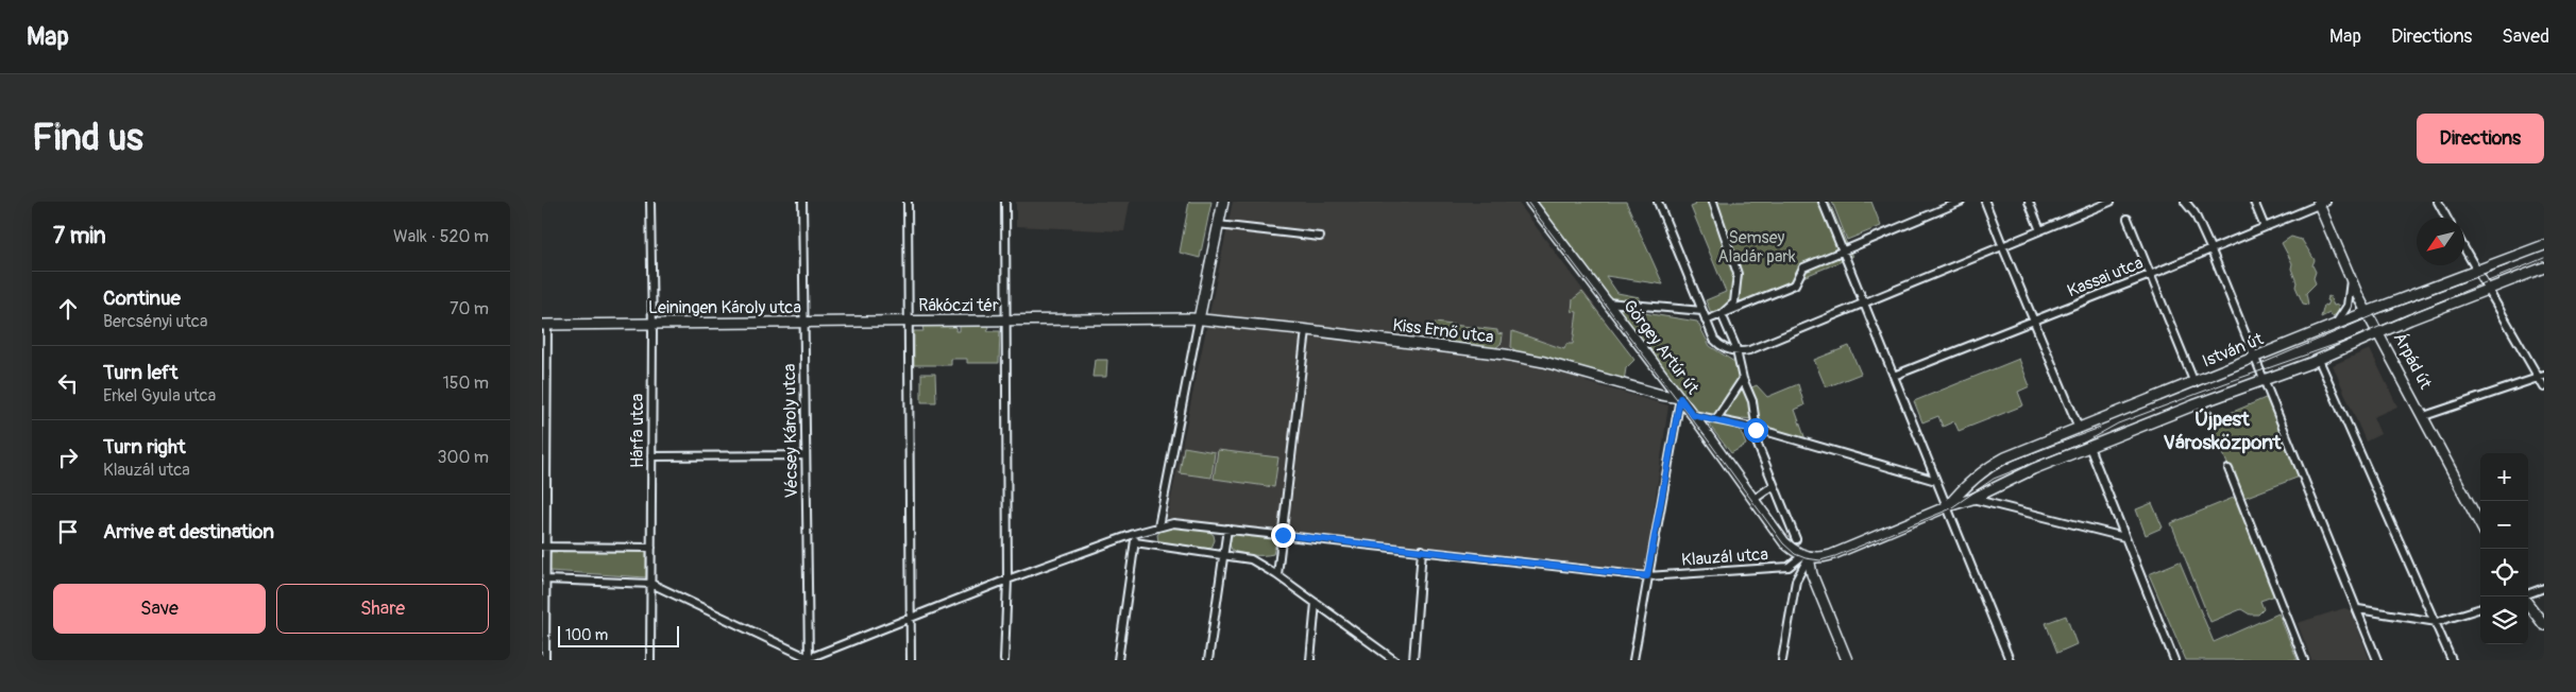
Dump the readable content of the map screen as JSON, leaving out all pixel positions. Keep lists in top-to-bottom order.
{
  "streets": {
    "street": [
      "Kassai utca",
      "Rákóczi tér",
      "Leiningen Károly utca",
      "Kiss Ernő utca",
      "Görgey Artúr út",
      "István út",
      "Árpád út",
      "Hárfa utca",
      "Vécsey Károly utca",
      "Klauzál utca"
    ]
  },
  "crossings": [
    ["Kassai utca", "Árpád út"],
    ["Rákóczi tér", "Leiningen Károly utca"],
    ["Rákóczi tér", "Klauzál utca"],
    ["Leiningen Károly utca", "Hárfa utca"],
    ["Leiningen Károly utca", "Vécsey Károly utca"],
    ["Kiss Ernő utca", "Görgey Artúr út"],
    ["Görgey Artúr út", "István út"],
    ["Görgey Artúr út", "Klauzál utca"],
    ["István út", "Árpád út"],
    ["István út", "Klauzál utca"],
    ["Vécsey Károly utca", "Klauzál utca"]
  ],
  "districts": ["Újpest Városközpont"],
  "parks": ["Semsey Aladár park"],
  "scale_bar": "100 m",
  "north": "bottom left",
  "page": {
    "header": "Map",
    "nav": ["Map", "Directions", "Saved"],
    "buttons": [
      "Directions",
      ["Save", "Share"]
    ],
    "title": "Find us",
    "heading": ["7 min", "Walk · 520 m"],
    "list": [
      ["Continue", "Bercsényi utca", "70 m"],
      ["Turn left", "Erkel Gyula utca", "150 m"],
      ["Turn right", "Klauzál utca", "300 m"],
      "Arrive at destination"
    ],
    "map_buttons": ["+", "−"],
    "scale": "100 m"
  }
}
